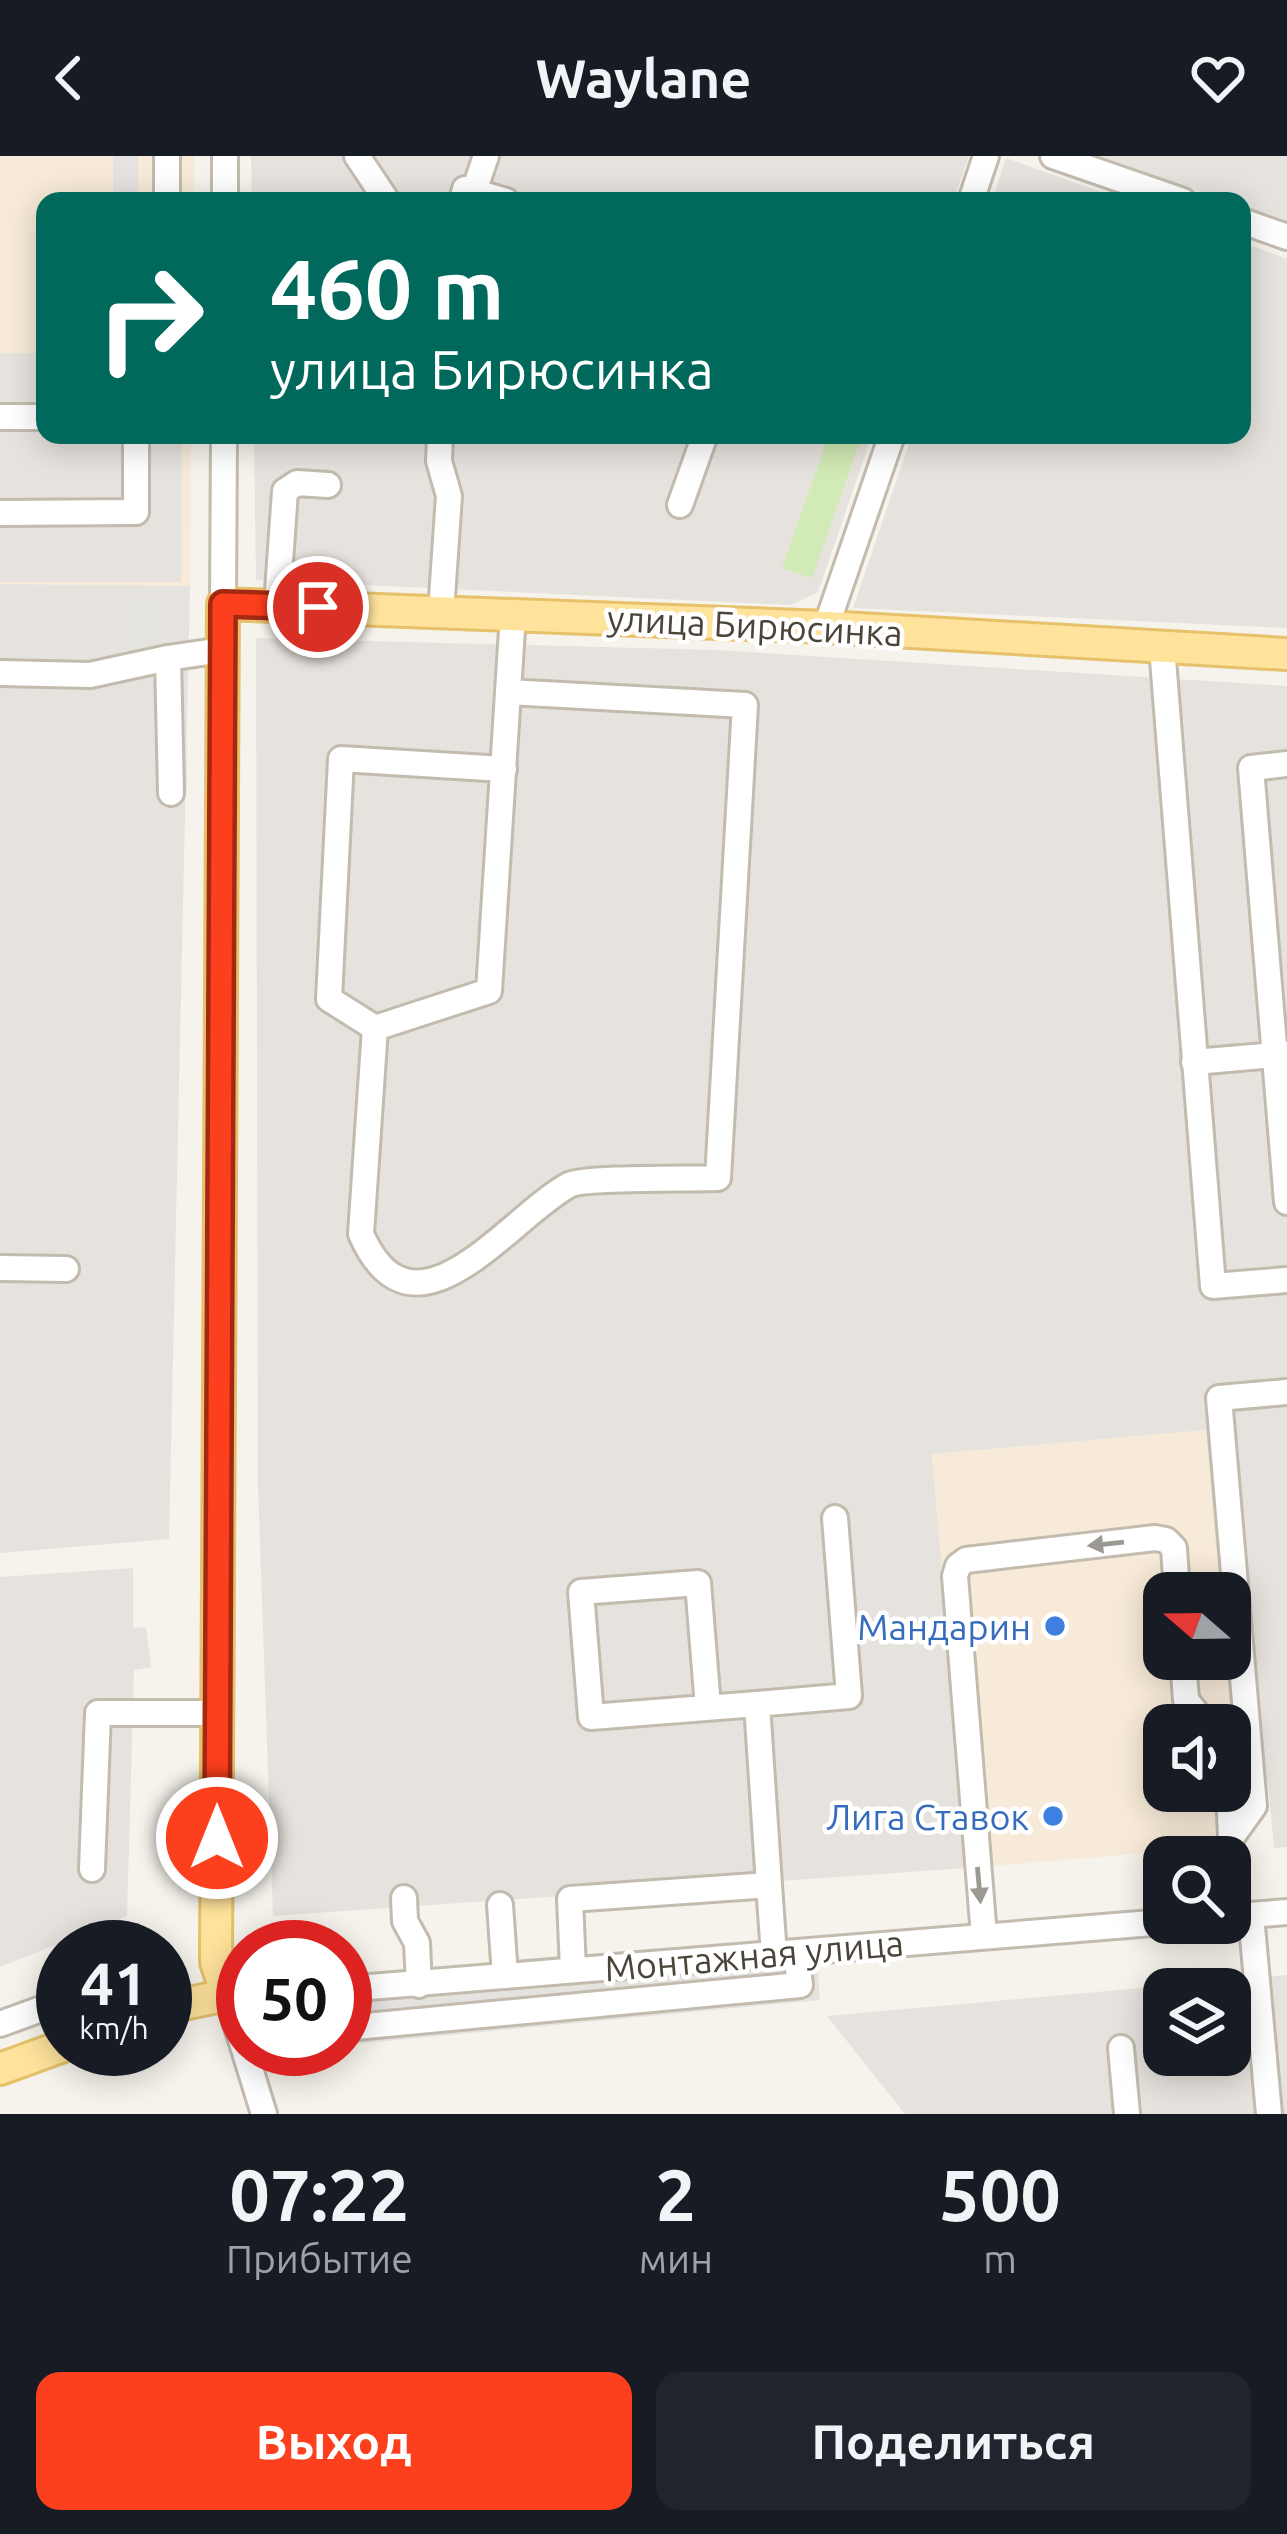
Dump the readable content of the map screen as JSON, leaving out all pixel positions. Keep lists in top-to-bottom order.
{
  "streets": {
    "main road": ["улица Бирюсинка"],
    "street": ["Монтажная улица"]
  },
  "places": ["Мандарин", "Лига Ставок"],
  "north": "left",
  "page": {
    "header": "Waylane",
    "turn": ["460 m", "улица Бирюсинка"],
    "speed": "41 km/h",
    "limit": "50",
    "eta": [
      "07:22",
      "Прибытие",
      "2",
      "мин",
      "500",
      "m"
    ],
    "buttons": ["Выход", "Поделиться"]
  }
}
